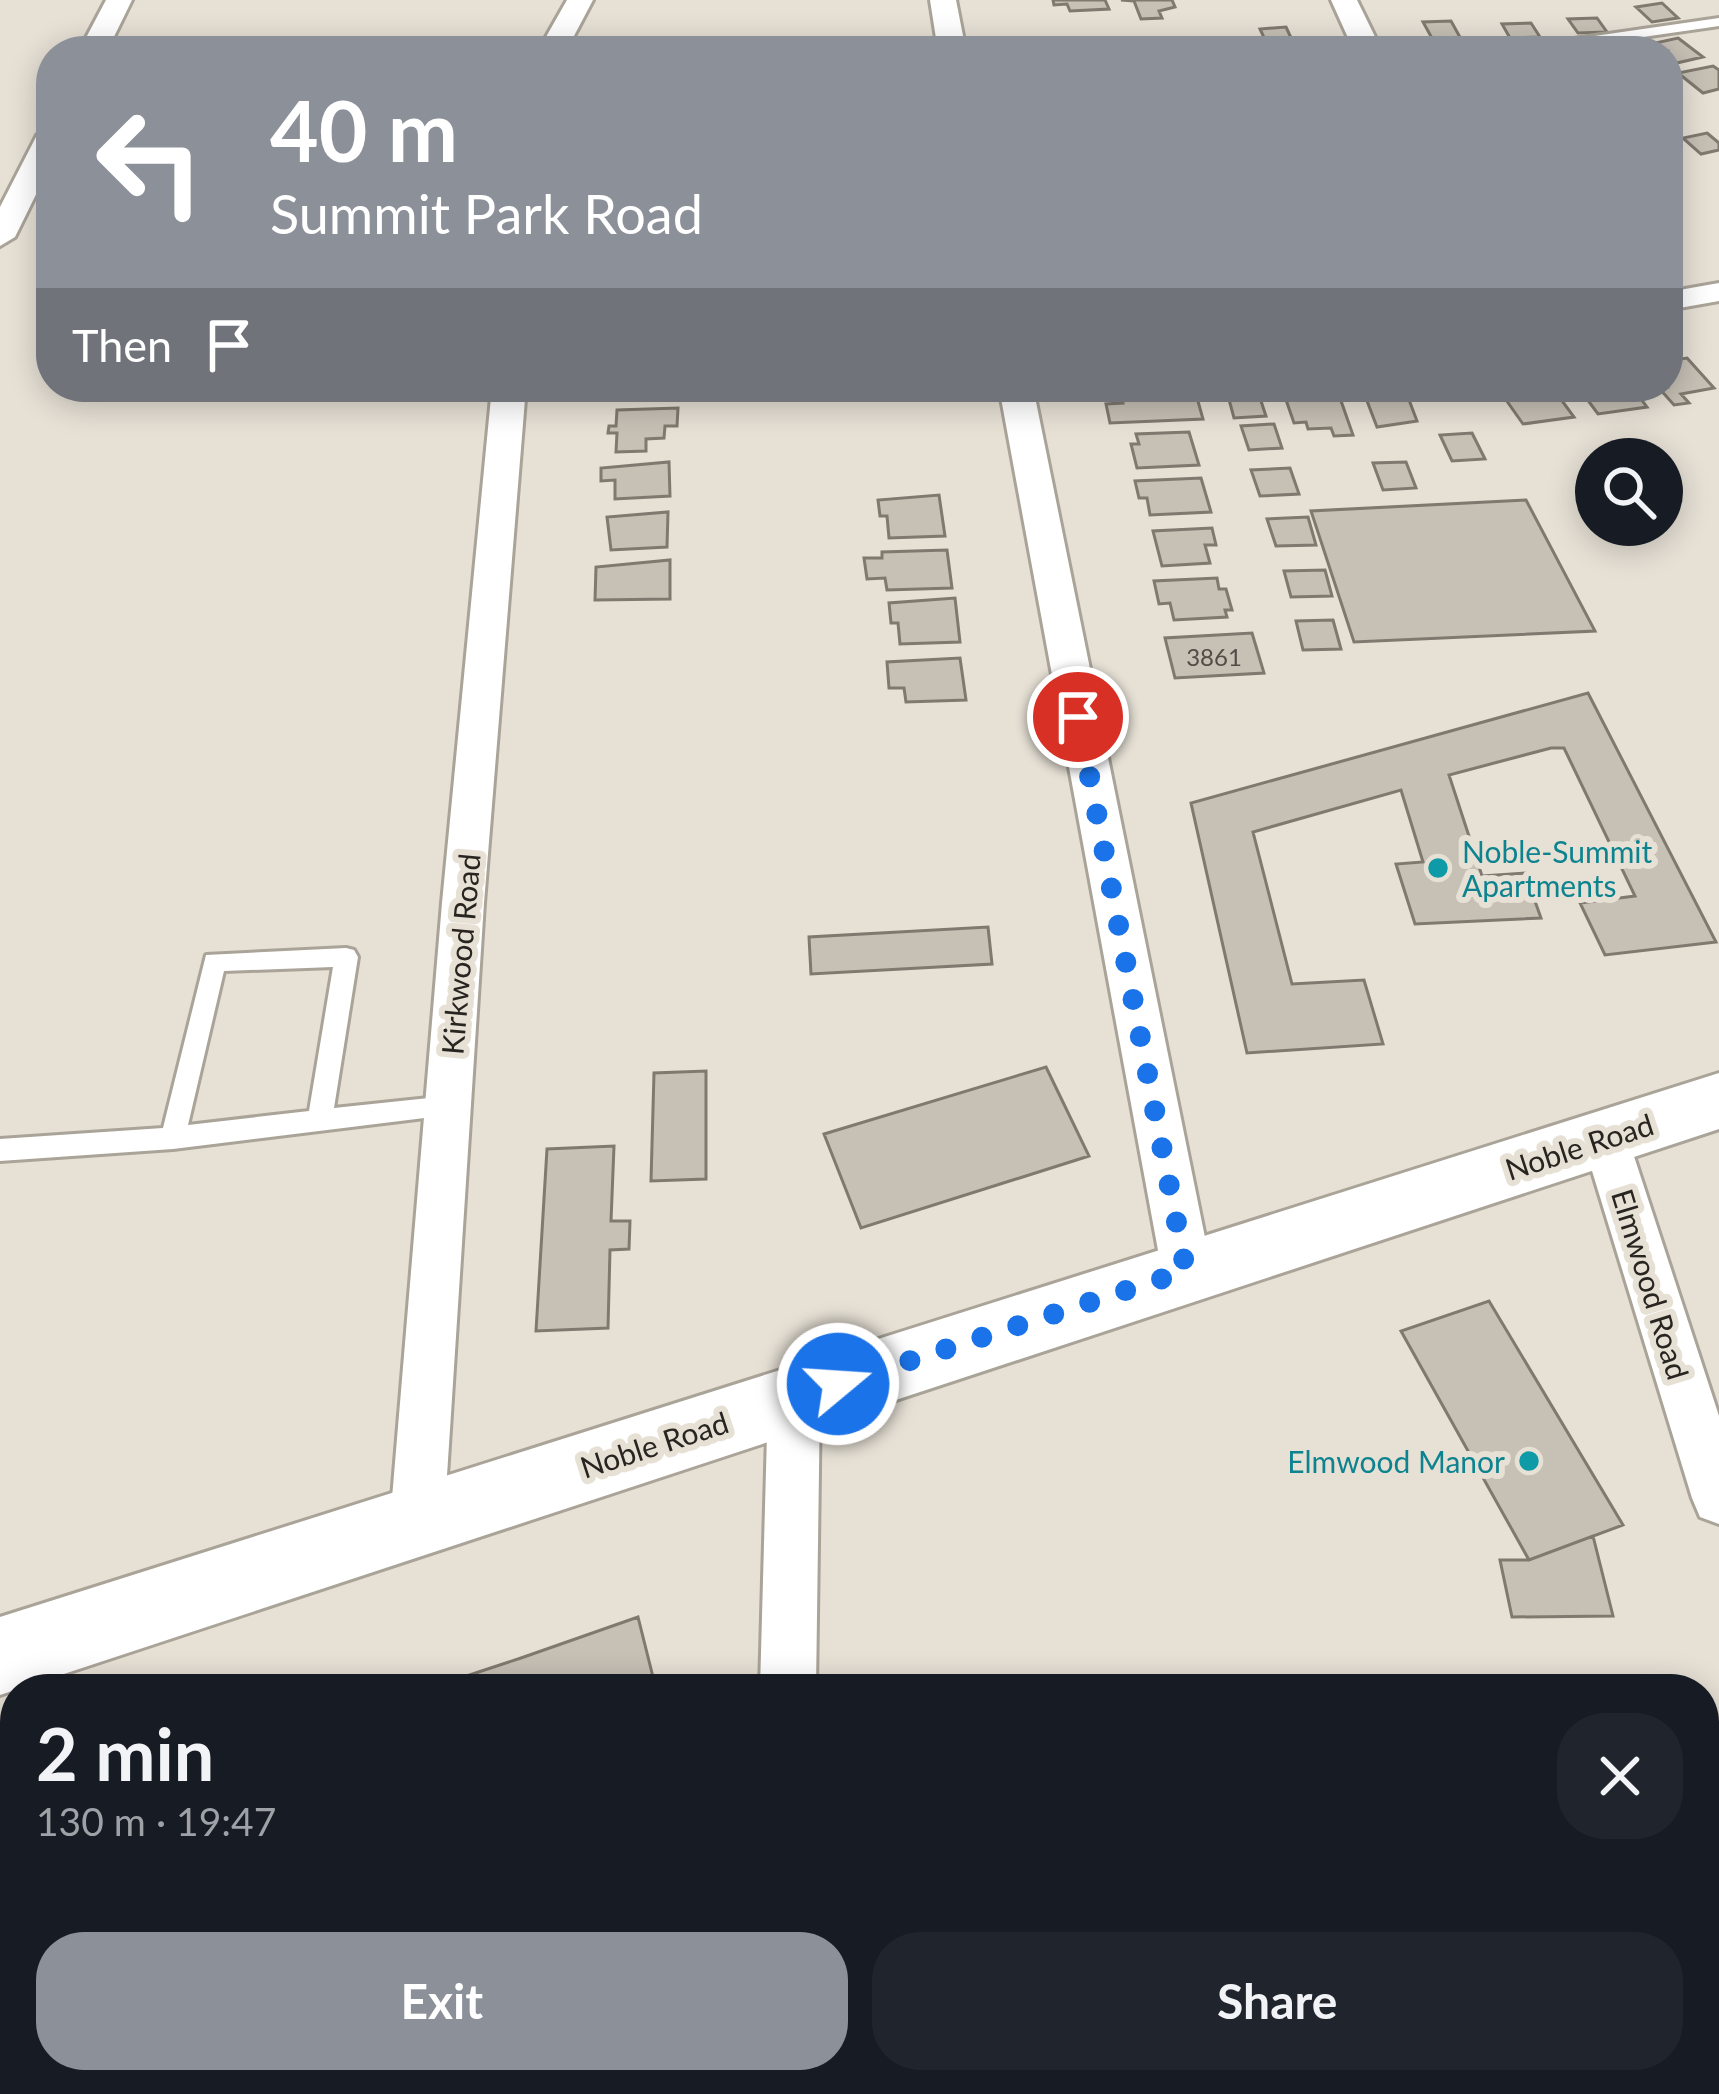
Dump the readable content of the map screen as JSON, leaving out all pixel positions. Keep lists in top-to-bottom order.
{
  "streets": {
    "main road": ["Noble Road"],
    "street": ["Kirkwood Road", "Elmwood Road"]
  },
  "crossings": [
    ["Kirkwood Road", "Noble Road"],
    ["Noble Road", "Elmwood Road"]
  ],
  "places": ["Noble-Summit Apartments", "Elmwood Manor"],
  "house_numbers": ["3861"],
  "page": {
    "turn": ["40 m", "Summit Park Road"],
    "then": "Then",
    "heading": ["2 min", "130 m · 19:47"],
    "buttons": ["Exit", "Share"]
  }
}
